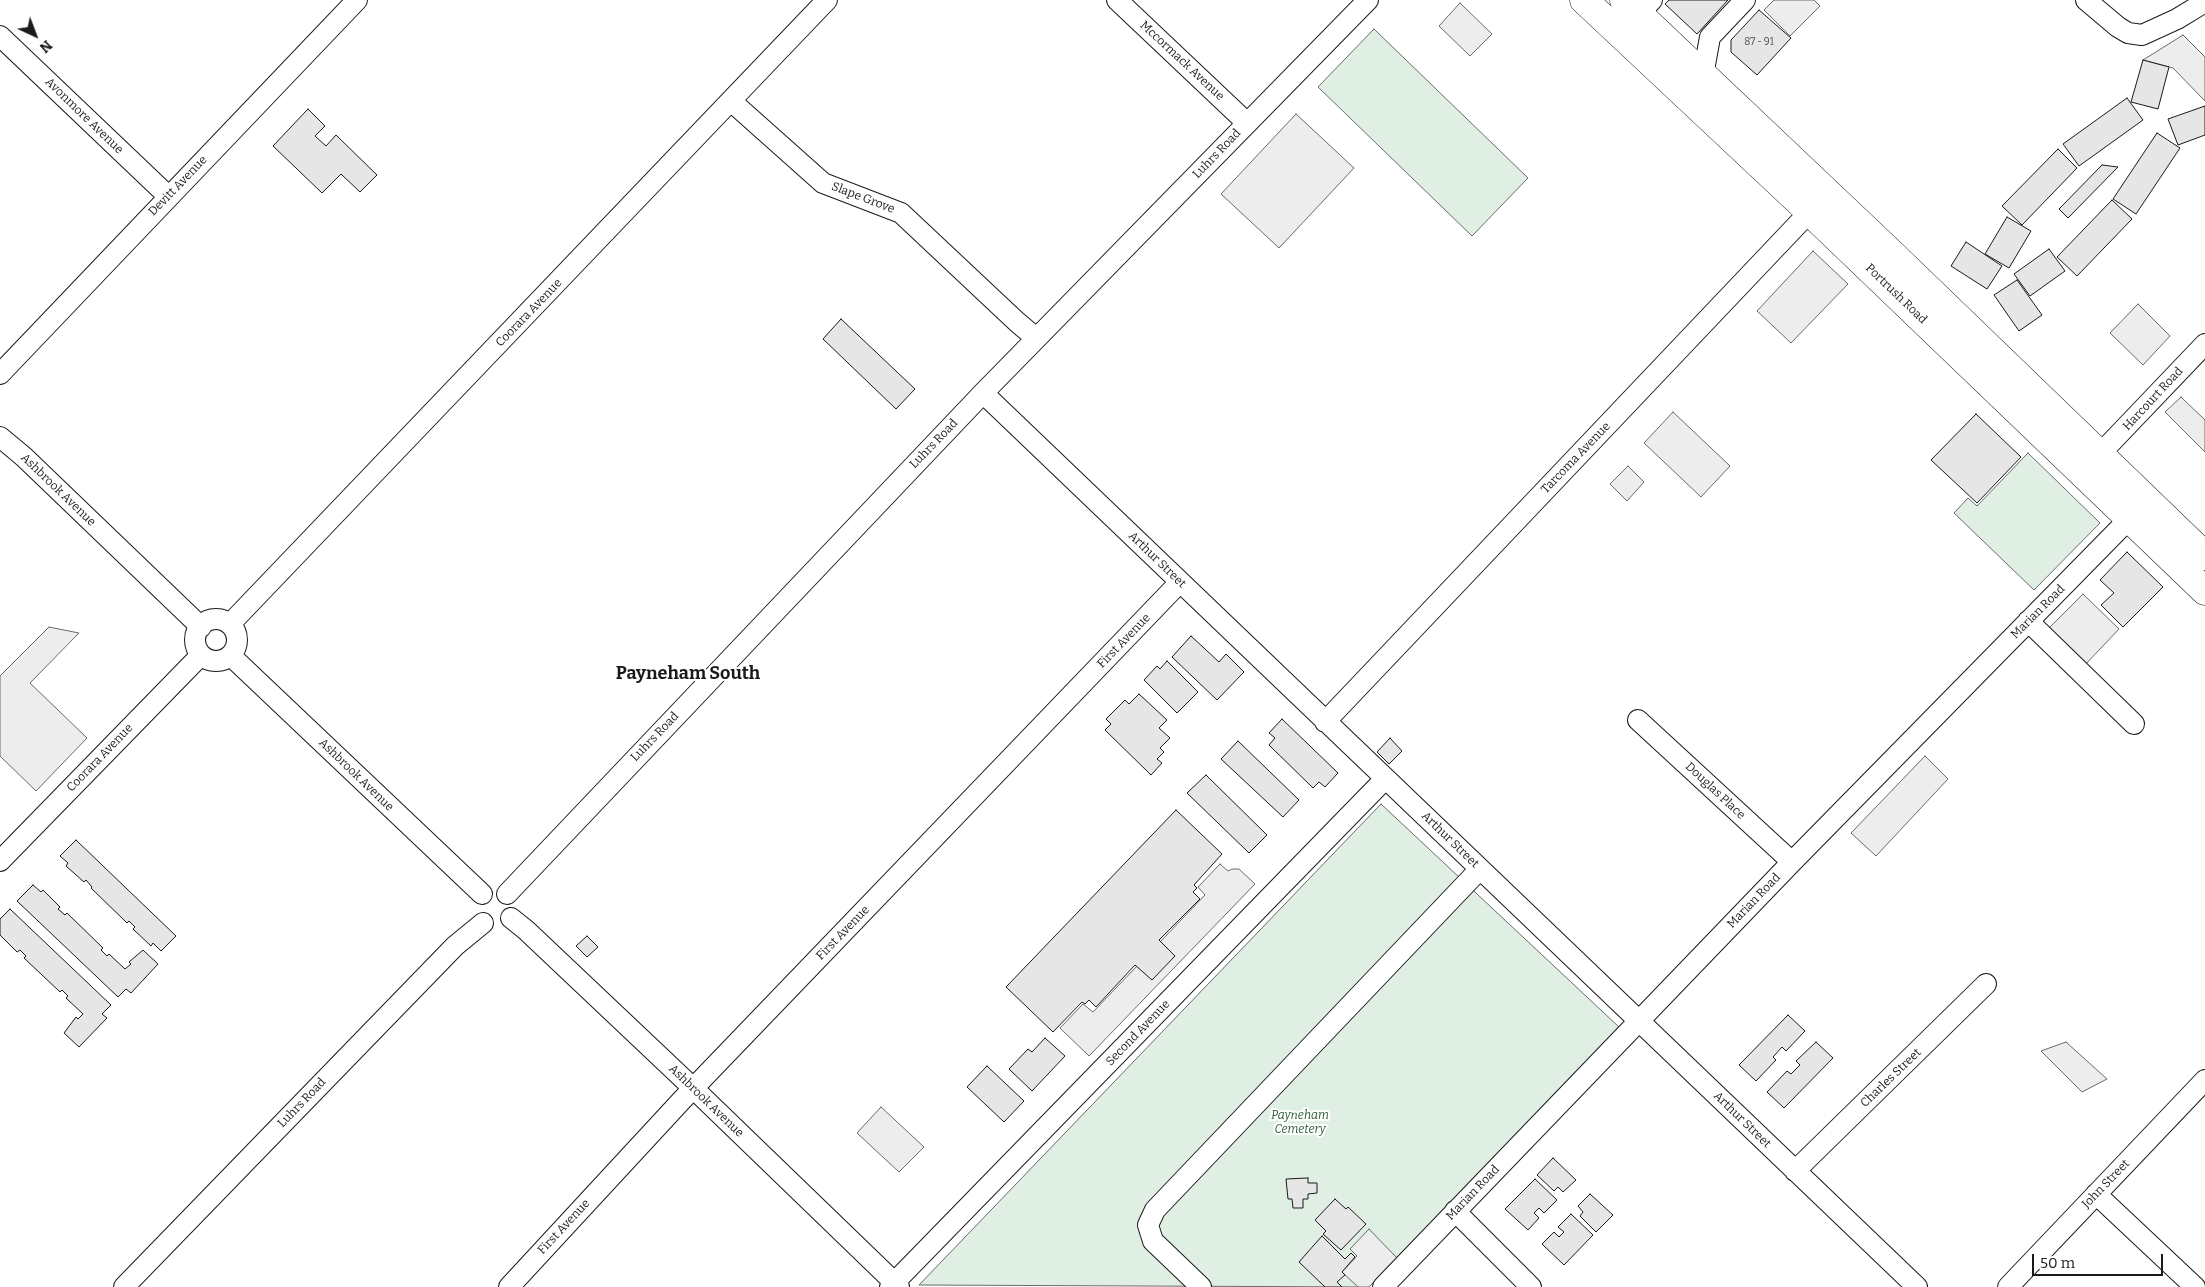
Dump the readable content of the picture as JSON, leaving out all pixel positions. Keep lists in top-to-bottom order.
{
  "streets": {
    "highway": ["Portrush Road"],
    "street": [
      "Mccormack Avenue",
      "Avonmore Avenue",
      "Luhrs Road",
      "Devitt Avenue",
      "Slape Grove",
      "Coorara Avenue",
      "Harcourt Road",
      "Tarcoma Avenue",
      "Ashbrook Avenue",
      "Arthur Street",
      "Marian Road",
      "First Avenue",
      "Douglas Place",
      "Second Avenue",
      "Charles Street",
      "John Street"
    ]
  },
  "crossings": [
    ["Mccormack Avenue", "Luhrs Road"],
    ["Avonmore Avenue", "Devitt Avenue"],
    ["Luhrs Road", "Slape Grove"],
    ["Luhrs Road", "Ashbrook Avenue"],
    ["Luhrs Road", "Arthur Street"],
    ["Slape Grove", "Coorara Avenue"],
    ["Portrush Road", "Harcourt Road"],
    ["Portrush Road", "Tarcoma Avenue"],
    ["Portrush Road", "Marian Road"],
    ["Coorara Avenue", "Ashbrook Avenue"],
    ["Tarcoma Avenue", "Arthur Street"],
    ["Ashbrook Avenue", "First Avenue"],
    ["Ashbrook Avenue", "Second Avenue"],
    ["Arthur Street", "Marian Road"],
    ["Arthur Street", "First Avenue"],
    ["Arthur Street", "Second Avenue"],
    ["Arthur Street", "Charles Street"],
    ["Marian Road", "Douglas Place"]
  ],
  "districts": ["Payneham South"],
  "parks": ["Payneham Cemetery"],
  "house_numbers": ["87 - 91"],
  "scale_bar": "50 m",
  "north": "bottom right"
}
